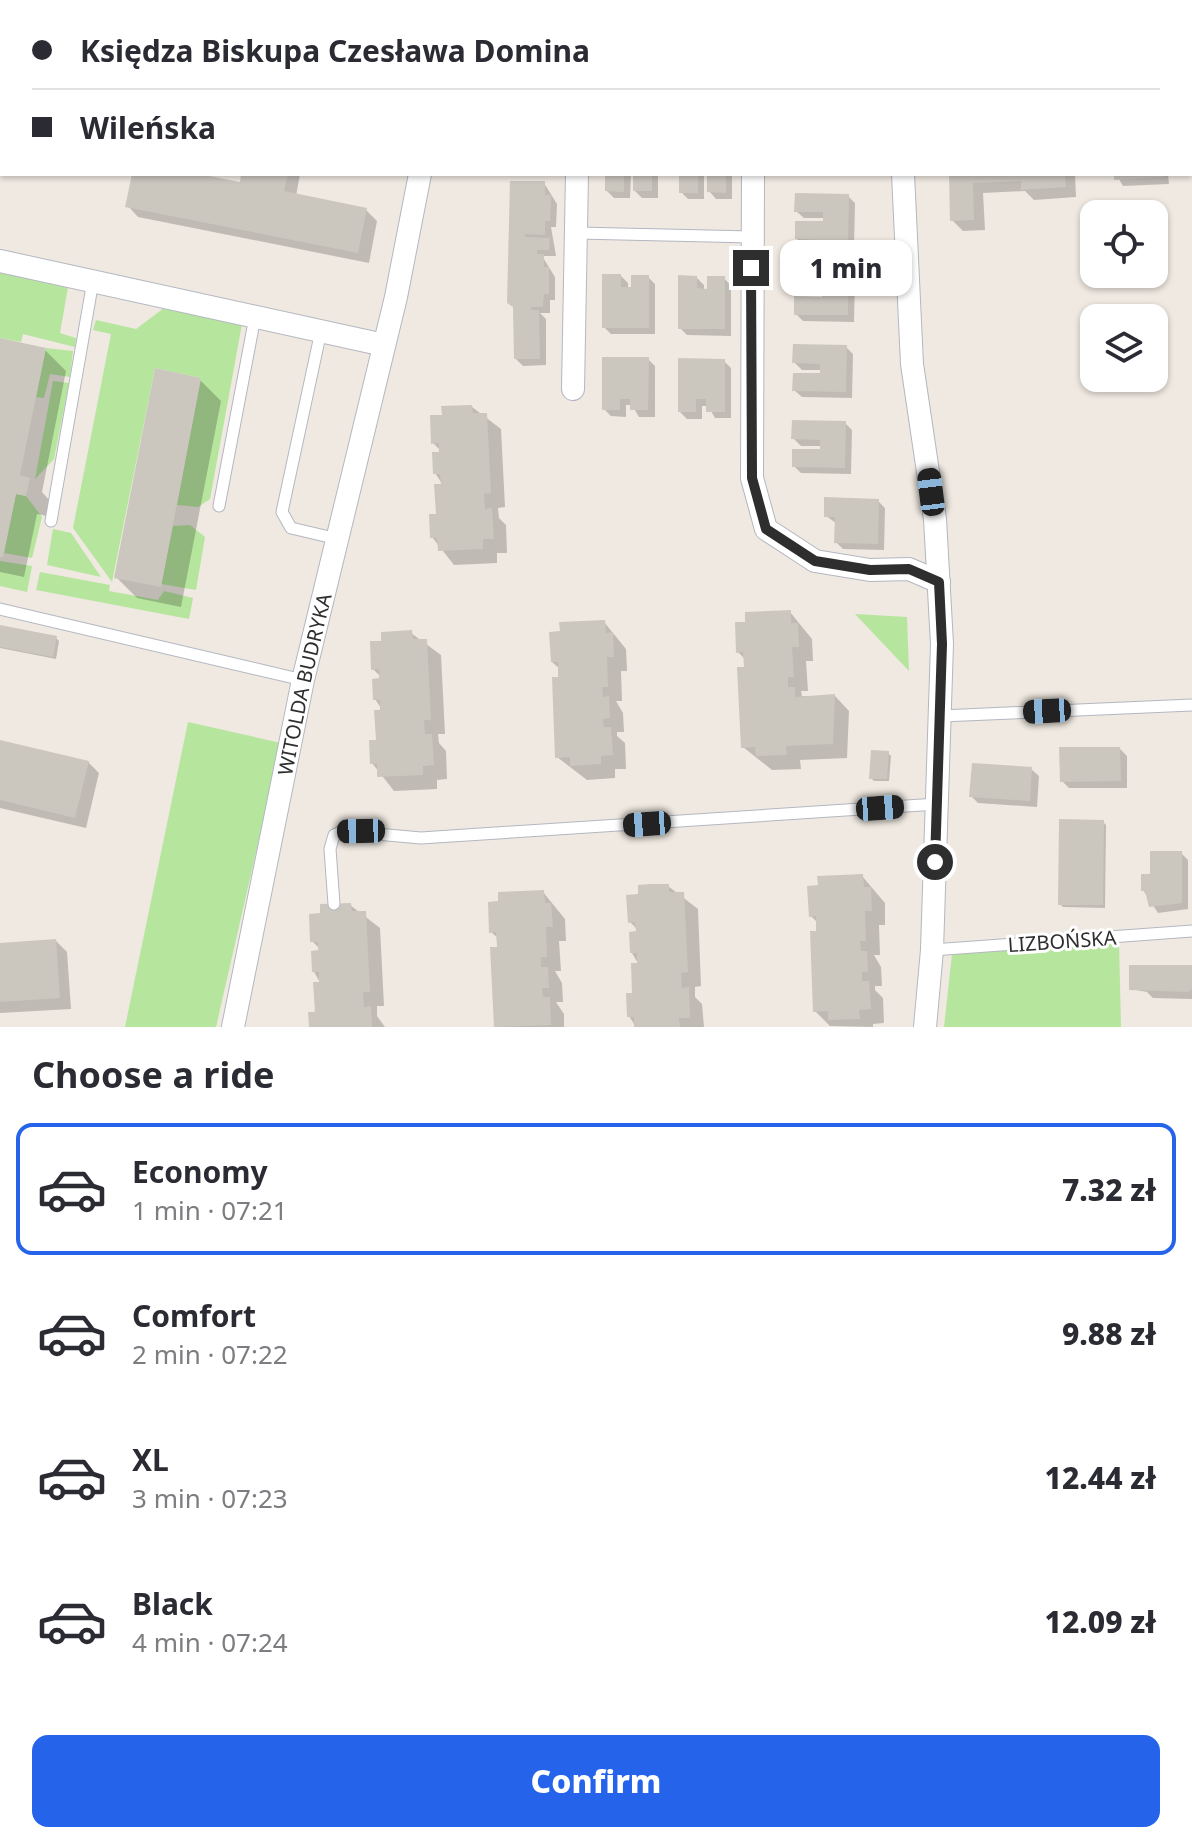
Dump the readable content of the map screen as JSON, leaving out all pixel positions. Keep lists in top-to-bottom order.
{
  "streets": {
    "street": ["WITOLDA BUDRYKA"],
    "lane": ["LIZBOŃSKA"]
  },
  "page": {
    "banner": ["Księdza Biskupa Czesława Domina", "Wileńska"],
    "bubble": "1 min",
    "heading": "Choose a ride",
    "list": [
      {
        "name": "Economy",
        "note": "1 min · 07:21",
        "value": "7.32 zł"
      },
      {
        "name": "Comfort",
        "note": "2 min · 07:22",
        "value": "9.88 zł"
      },
      {
        "name": "XL",
        "note": "3 min · 07:23",
        "value": "12.44 zł"
      },
      {
        "name": "Black",
        "note": "4 min · 07:24",
        "value": "12.09 zł"
      }
    ],
    "buttons": "Confirm"
  }
}
